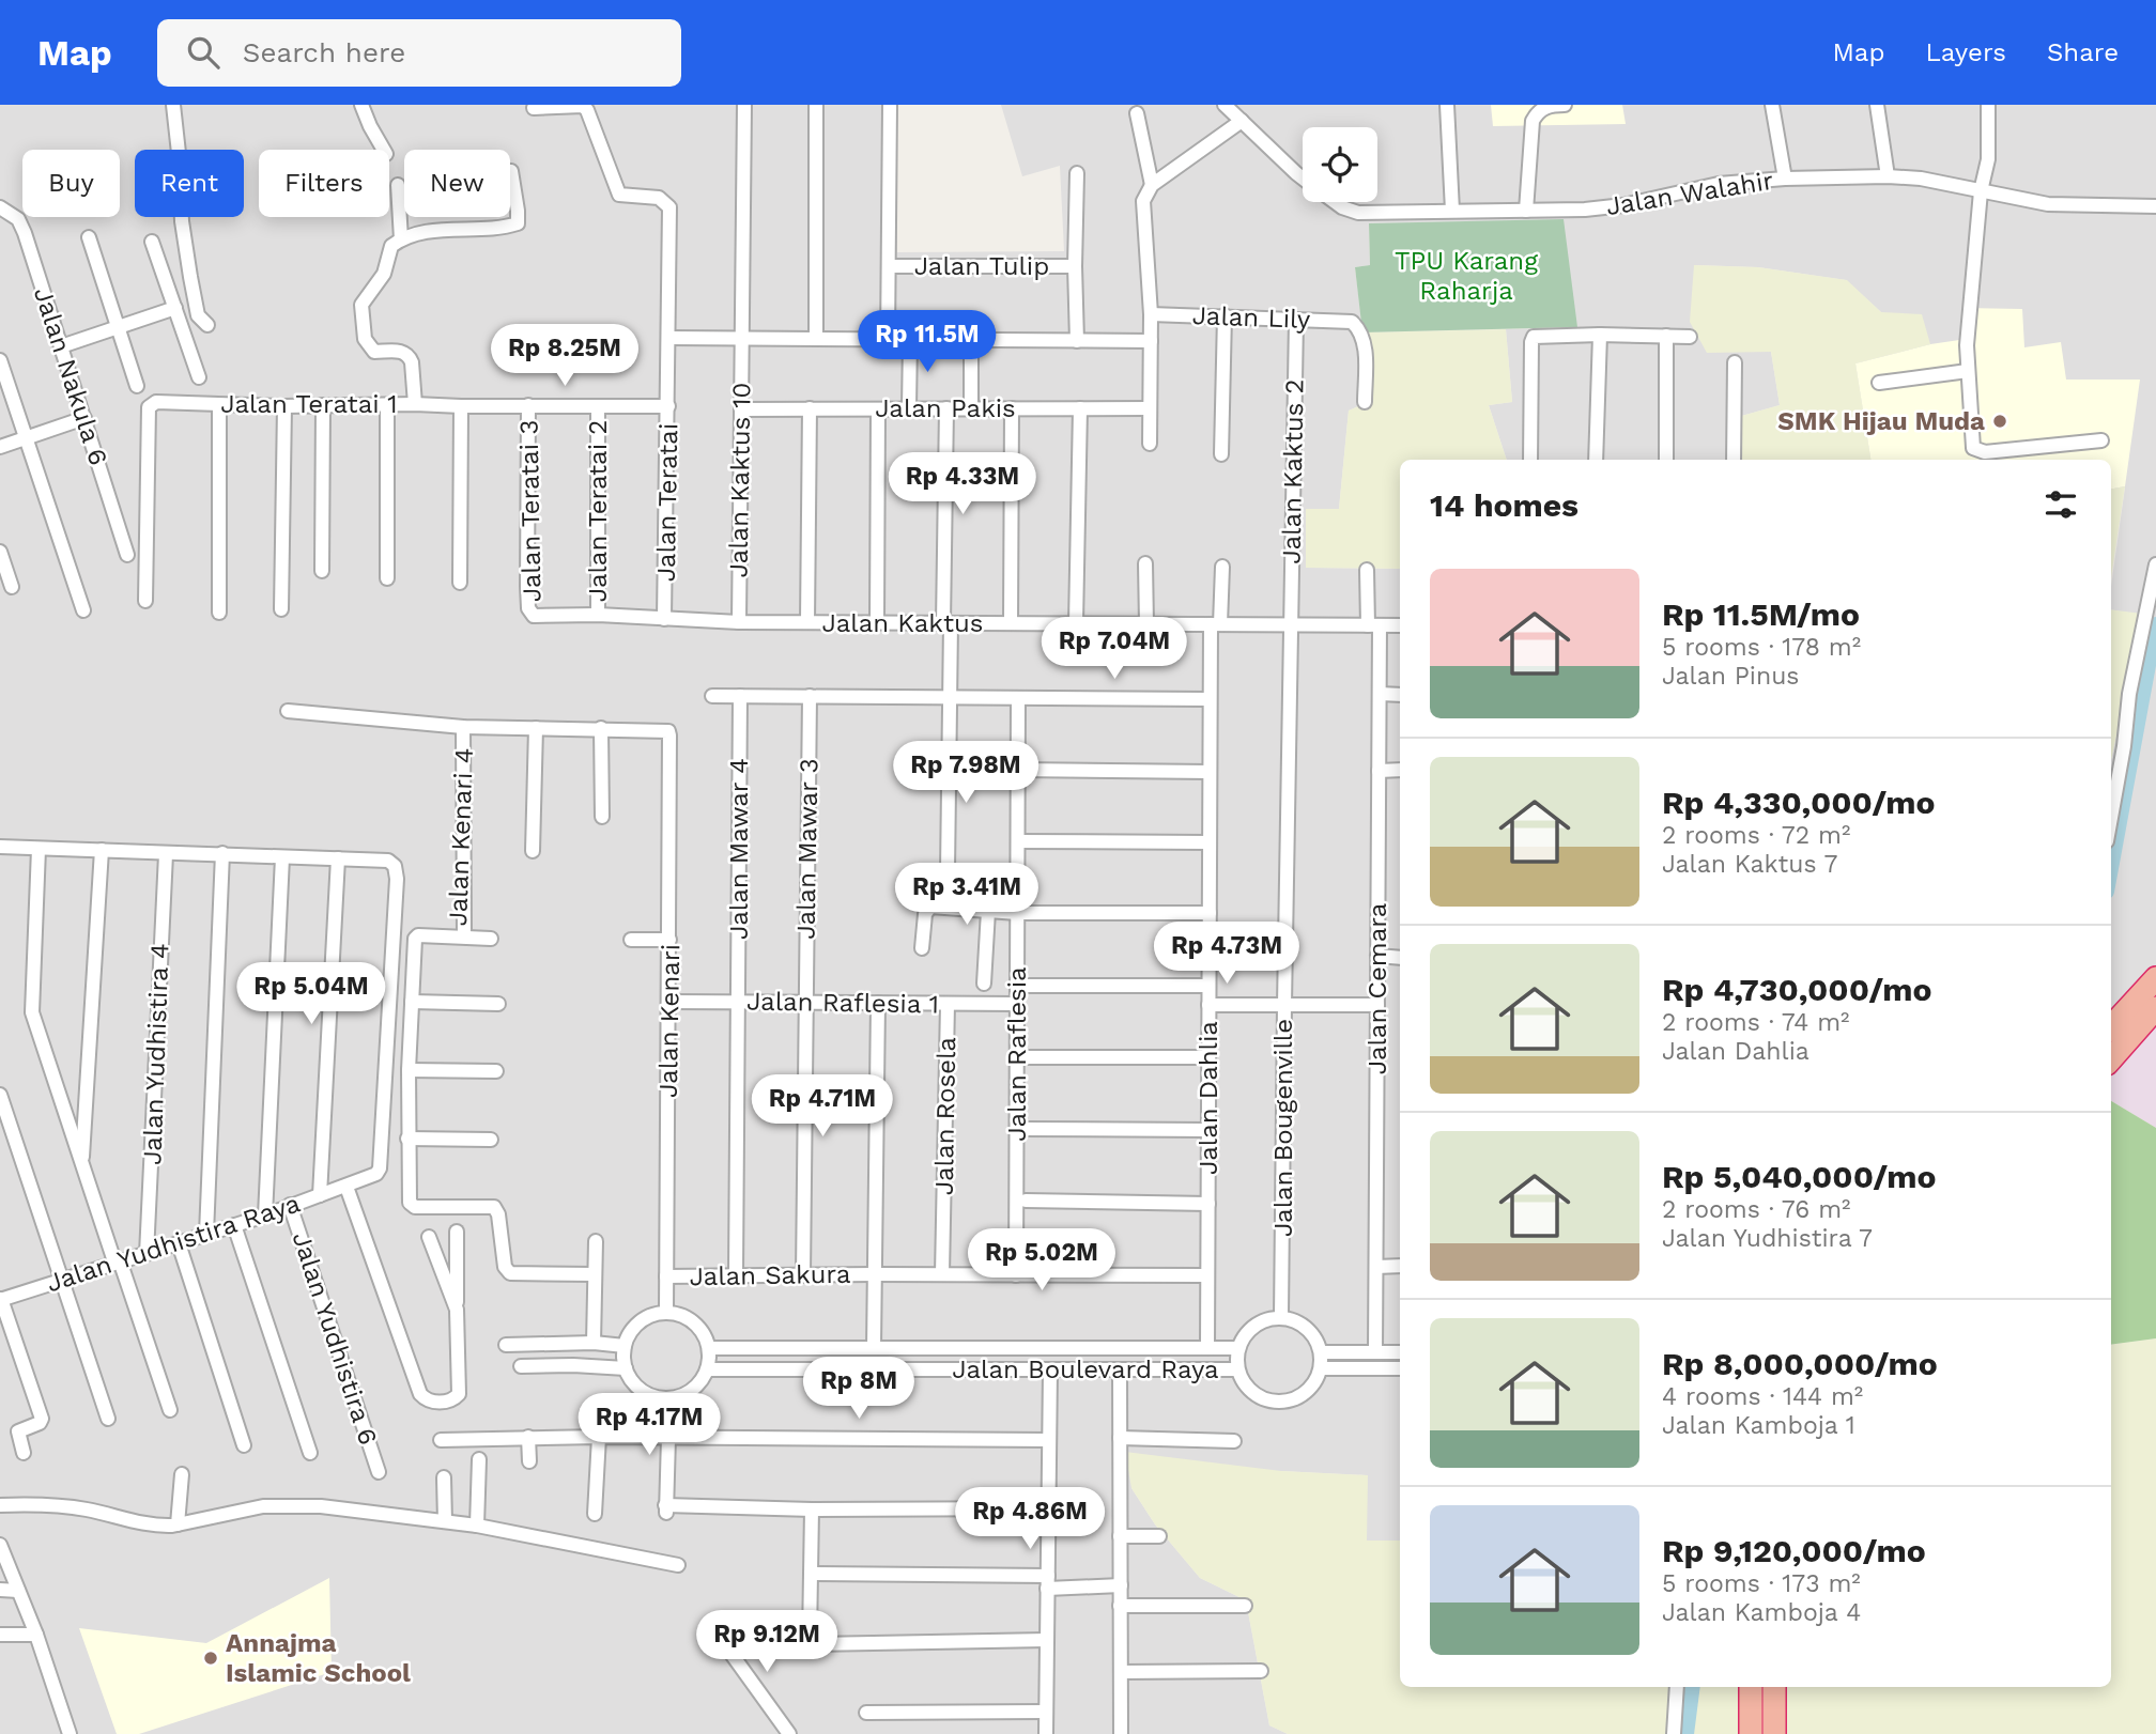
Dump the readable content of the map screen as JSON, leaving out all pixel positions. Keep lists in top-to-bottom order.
{
  "streets": {
    "street": [
      "Jalan Walahir",
      "Jalan Tulip",
      "Jalan Lily",
      "Jalan Nakula 6",
      "Jalan Teratai 1",
      "Jalan Pakis",
      "Jalan Kaktus 2",
      "Jalan Kaktus 10",
      "Jalan Teratai",
      "Jalan Teratai 3",
      "Jalan Teratai 2",
      "Jalan Kaktus",
      "Jalan Kenari 4",
      "Jalan Mawar 4",
      "Jalan Mawar 3",
      "Jalan Cemara",
      "Jalan Raflesia 1",
      "Jalan Kenari",
      "Jalan Yudhistira 4",
      "Jalan Raflesia",
      "Jalan Dahlia",
      "Jalan Rosela",
      "Jalan Bougenville",
      "Jalan Yudhistira Raya",
      "Jalan Sakura",
      "Jalan Yudhistira 6",
      "Jalan Boulevard Raya"
    ]
  },
  "crossings": [
    ["Jalan Lily", "Jalan Kaktus 2"],
    ["Jalan Teratai 1", "Jalan Teratai"],
    ["Jalan Teratai 1", "Jalan Teratai 3"],
    ["Jalan Teratai 1", "Jalan Teratai 2"],
    ["Jalan Pakis", "Jalan Kaktus 10"],
    ["Jalan Kaktus 2", "Jalan Kaktus"],
    ["Jalan Kaktus 2", "Jalan Bougenville"],
    ["Jalan Kaktus 10", "Jalan Kaktus"],
    ["Jalan Teratai", "Jalan Kaktus"],
    ["Jalan Teratai 3", "Jalan Kaktus"],
    ["Jalan Teratai 2", "Jalan Kaktus"],
    ["Jalan Kaktus", "Jalan Cemara"],
    ["Jalan Kaktus", "Jalan Dahlia"],
    ["Jalan Kaktus", "Jalan Bougenville"],
    ["Jalan Mawar 4", "Jalan Raflesia 1"],
    ["Jalan Mawar 4", "Jalan Sakura"],
    ["Jalan Mawar 3", "Jalan Raflesia 1"],
    ["Jalan Mawar 3", "Jalan Sakura"],
    ["Jalan Raflesia 1", "Jalan Kenari"],
    ["Jalan Raflesia 1", "Jalan Raflesia"],
    ["Jalan Raflesia 1", "Jalan Rosela"],
    ["Jalan Kenari", "Jalan Sakura"],
    ["Jalan Kenari", "Jalan Boulevard Raya"],
    ["Jalan Yudhistira 4", "Jalan Yudhistira Raya"],
    ["Jalan Raflesia", "Jalan Sakura"],
    ["Jalan Dahlia", "Jalan Sakura"],
    ["Jalan Dahlia", "Jalan Boulevard Raya"],
    ["Jalan Rosela", "Jalan Sakura"],
    ["Jalan Bougenville", "Jalan Boulevard Raya"],
    ["Jalan Yudhistira Raya", "Jalan Yudhistira 6"]
  ],
  "parks": ["TPU Karang Raharja"],
  "places": ["SMK Hijau Muda", "Annajma Islamic School"],
  "page": {
    "header": "Map",
    "search": "Search here",
    "nav": ["Map", "Layers", "Share"],
    "chip": [
      "Buy",
      "Rent",
      "Filters",
      "New"
    ],
    "price": [
      "Rp 11.5M",
      "Rp 8.25M",
      "Rp 4.33M",
      "Rp 7.04M",
      "Rp 7.98M",
      "Rp 3.41M",
      "Rp 4.73M",
      "Rp 5.04M",
      "Rp 4.71M",
      "Rp 5.02M",
      "Rp 8M",
      "Rp 4.17M",
      "Rp 4.86M",
      "Rp 9.12M"
    ],
    "heading": "14 homes",
    "list": [
      {
        "name": "Rp 11.5M/mo",
        "note": "5 rooms · 178 m² · Jalan Pinus"
      },
      {
        "name": "Rp 4,330,000/mo",
        "note": "2 rooms · 72 m² · Jalan Kaktus 7"
      },
      {
        "name": "Rp 4,730,000/mo",
        "note": "2 rooms · 74 m² · Jalan Dahlia"
      },
      {
        "name": "Rp 5,040,000/mo",
        "note": "2 rooms · 76 m² · Jalan Yudhistira 7"
      },
      {
        "name": "Rp 8,000,000/mo",
        "note": "4 rooms · 144 m² · Jalan Kamboja 1"
      },
      {
        "name": "Rp 9,120,000/mo",
        "note": "5 rooms · 173 m² · Jalan Kamboja 4"
      }
    ]
  }
}
